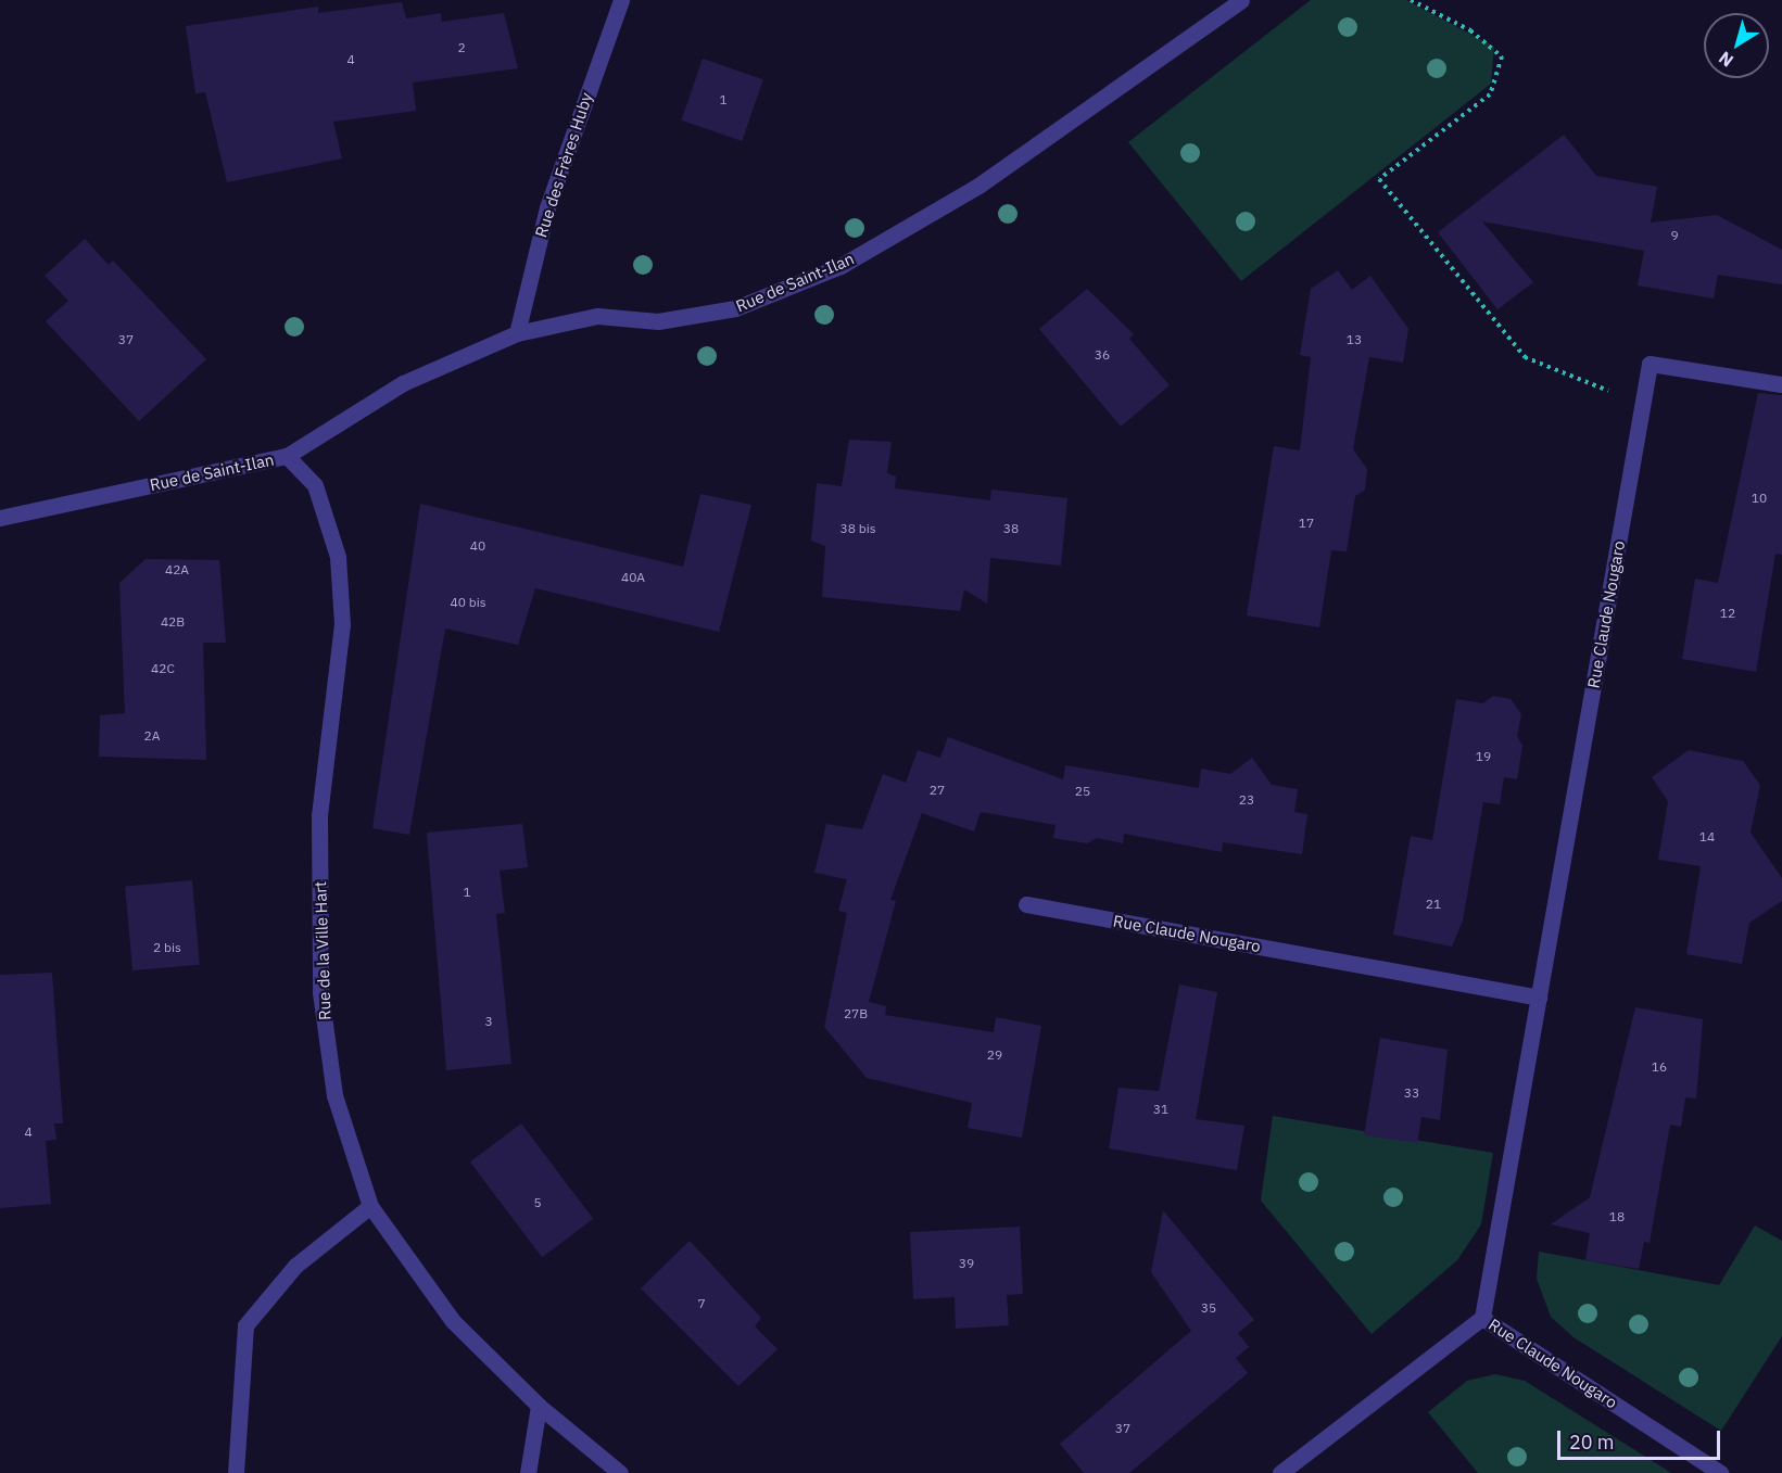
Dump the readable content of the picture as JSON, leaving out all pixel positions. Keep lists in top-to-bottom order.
{
  "streets": {
    "street": [
      "Rue des Frères Huby",
      "Rue de Saint-Ilan",
      "Rue Claude Nougaro",
      "Rue de la Ville Hart"
    ]
  },
  "crossings": [
    ["Rue des Frères Huby", "Rue de Saint-Ilan"],
    ["Rue de Saint-Ilan", "Rue de la Ville Hart"]
  ],
  "house_numbers": [
    "2",
    "4",
    "1",
    "9",
    "37",
    "13",
    "36",
    "10",
    "17",
    "38 bis",
    "38",
    "40",
    "42A",
    "40A",
    "40 bis",
    "12",
    "42B",
    "42C",
    "2A",
    "19",
    "27",
    "25",
    "23",
    "14",
    "1",
    "21",
    "2 bis",
    "27B",
    "3",
    "29",
    "16",
    "33",
    "31",
    "4",
    "5",
    "18",
    "39",
    "7",
    "35",
    "37"
  ],
  "scale_bar": "20 m",
  "north": "bottom left"
}
